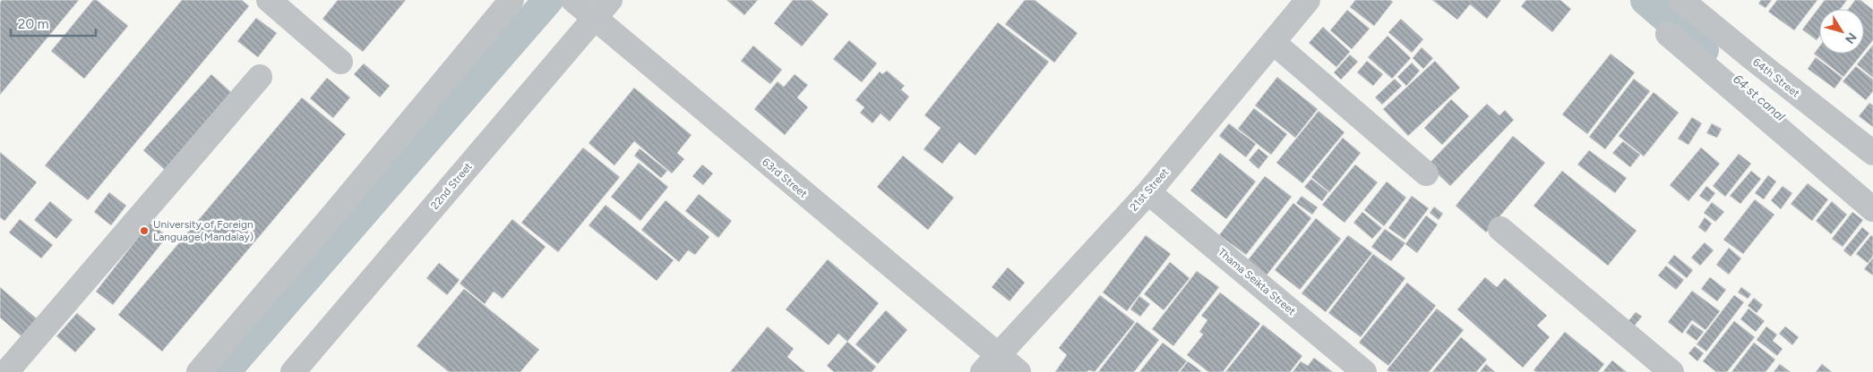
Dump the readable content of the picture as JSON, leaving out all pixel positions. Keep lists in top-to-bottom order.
{
  "streets": {
    "street": [
      "64th Street",
      "63rd Street",
      "22nd Street",
      "21st Street",
      "Thama Seikta Street"
    ]
  },
  "crossings": [
    ["63rd Street", "22nd Street"],
    ["63rd Street", "21st Street"],
    ["21st Street", "Thama Seikta Street"]
  ],
  "water": ["64 st canal"],
  "places": ["University of Foreign Language(Mandalay)"],
  "scale_bar": "20 m",
  "north": "bottom right"
}
